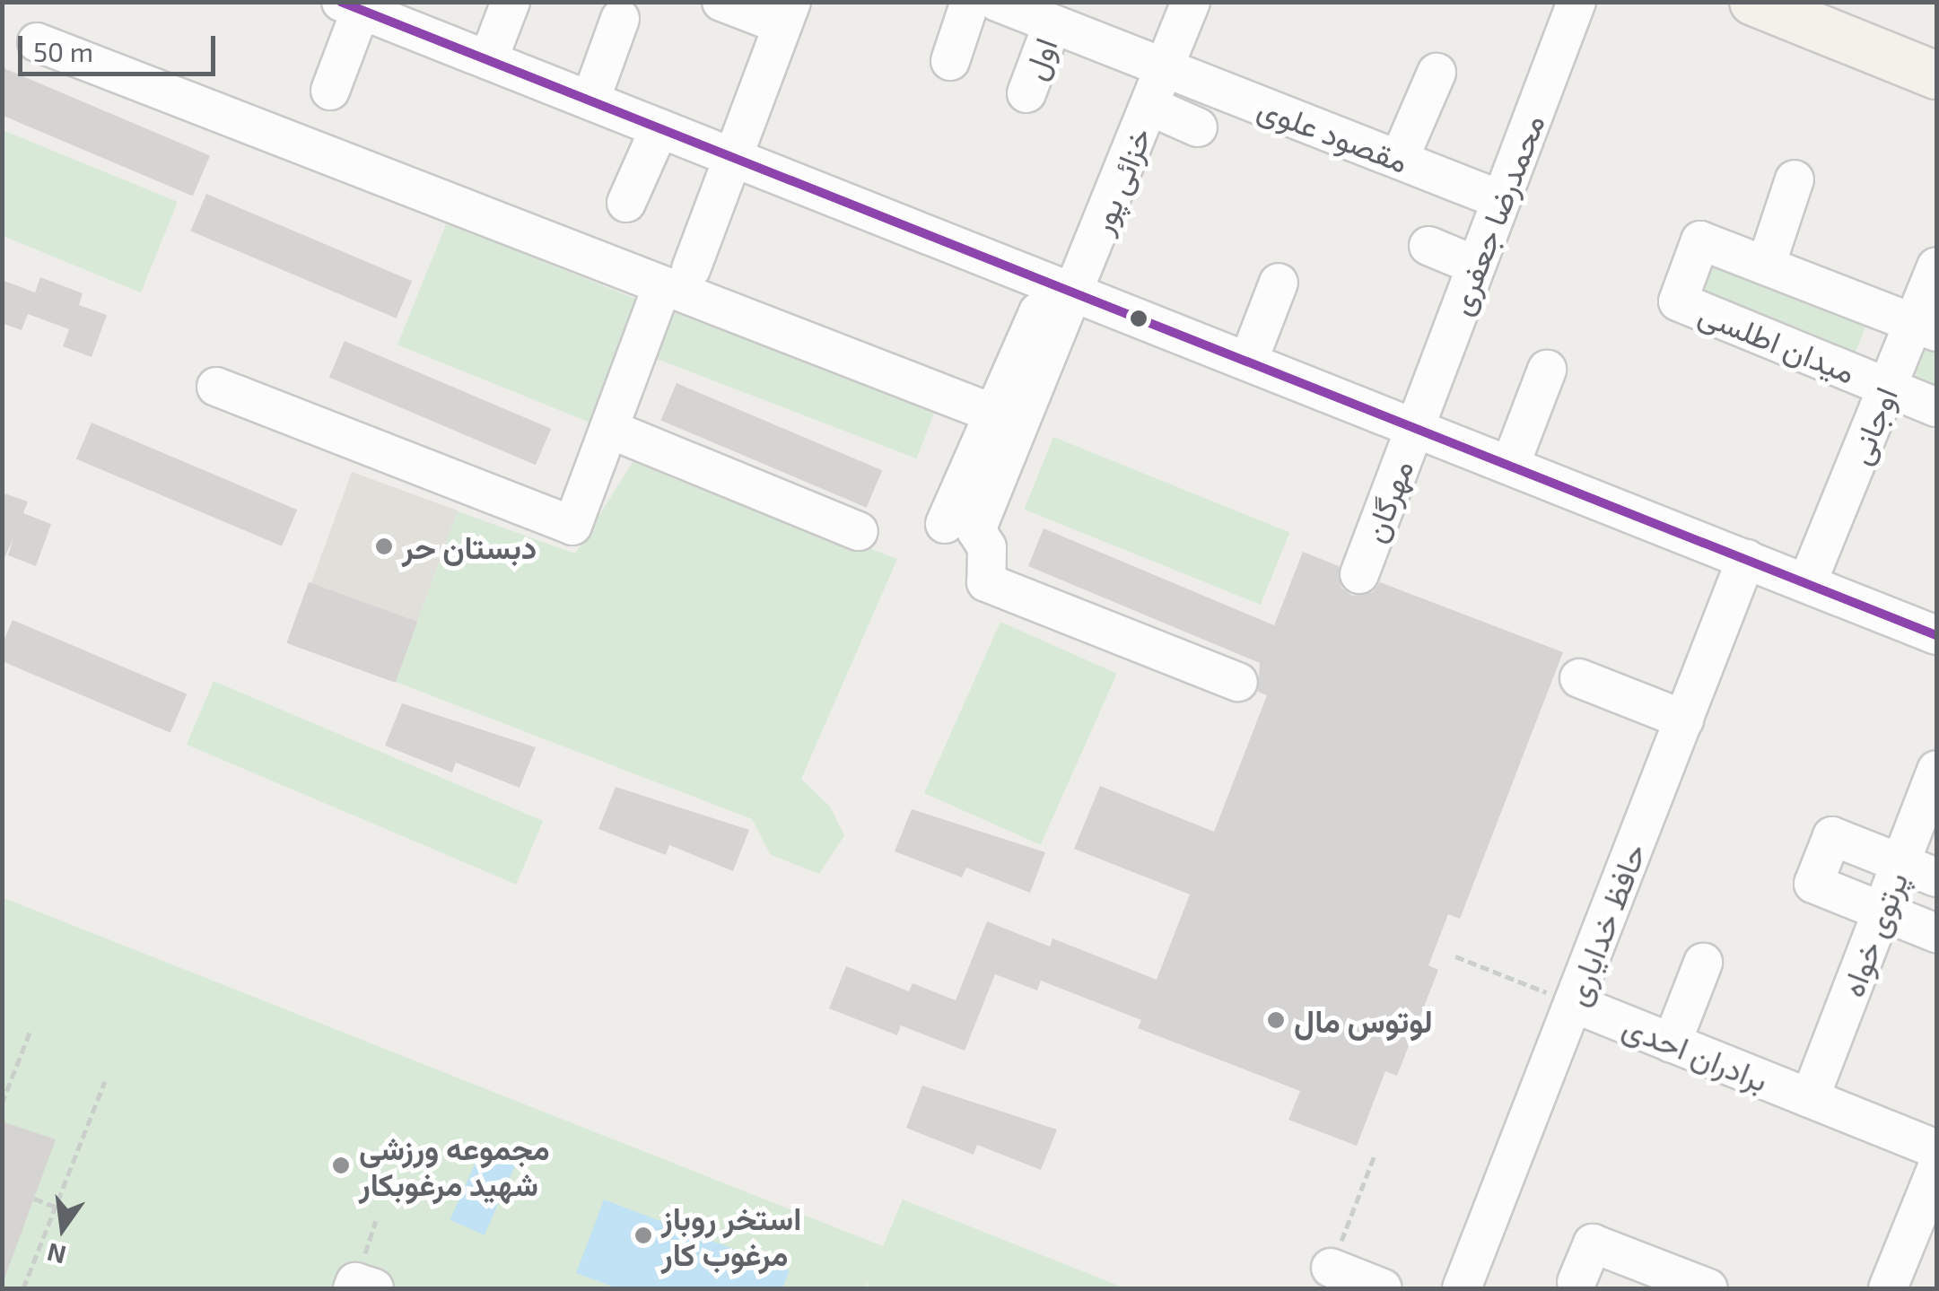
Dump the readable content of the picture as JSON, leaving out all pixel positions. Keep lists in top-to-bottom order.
{
  "streets": {
    "street": [
      "اول",
      "مقصود علوی",
      "خزائی پور",
      "محمدرضا جعفری",
      "میدان اطلسی",
      "اوجانی",
      "مهرگان",
      "حافظ خدایاری",
      "پرتوی خواه",
      "برادران احدی"
    ]
  },
  "crossings": [
    ["اول", "مقصود علوی"],
    ["مقصود علوی", "خزائی پور"],
    ["مقصود علوی", "محمدرضا جعفری"],
    ["محمدرضا جعفری", "مهرگان"],
    ["میدان اطلسی", "اوجانی"],
    ["حافظ خدایاری", "برادران احدی"],
    ["پرتوی خواه", "برادران احدی"]
  ],
  "places": [
    "دبستان حر",
    "لوتوس مال",
    "مجموعه ورزشی شهید مرغوبکار",
    "استخر روباز مرغوب کار"
  ],
  "scale_bar": "50 m",
  "north": "bottom"
}
